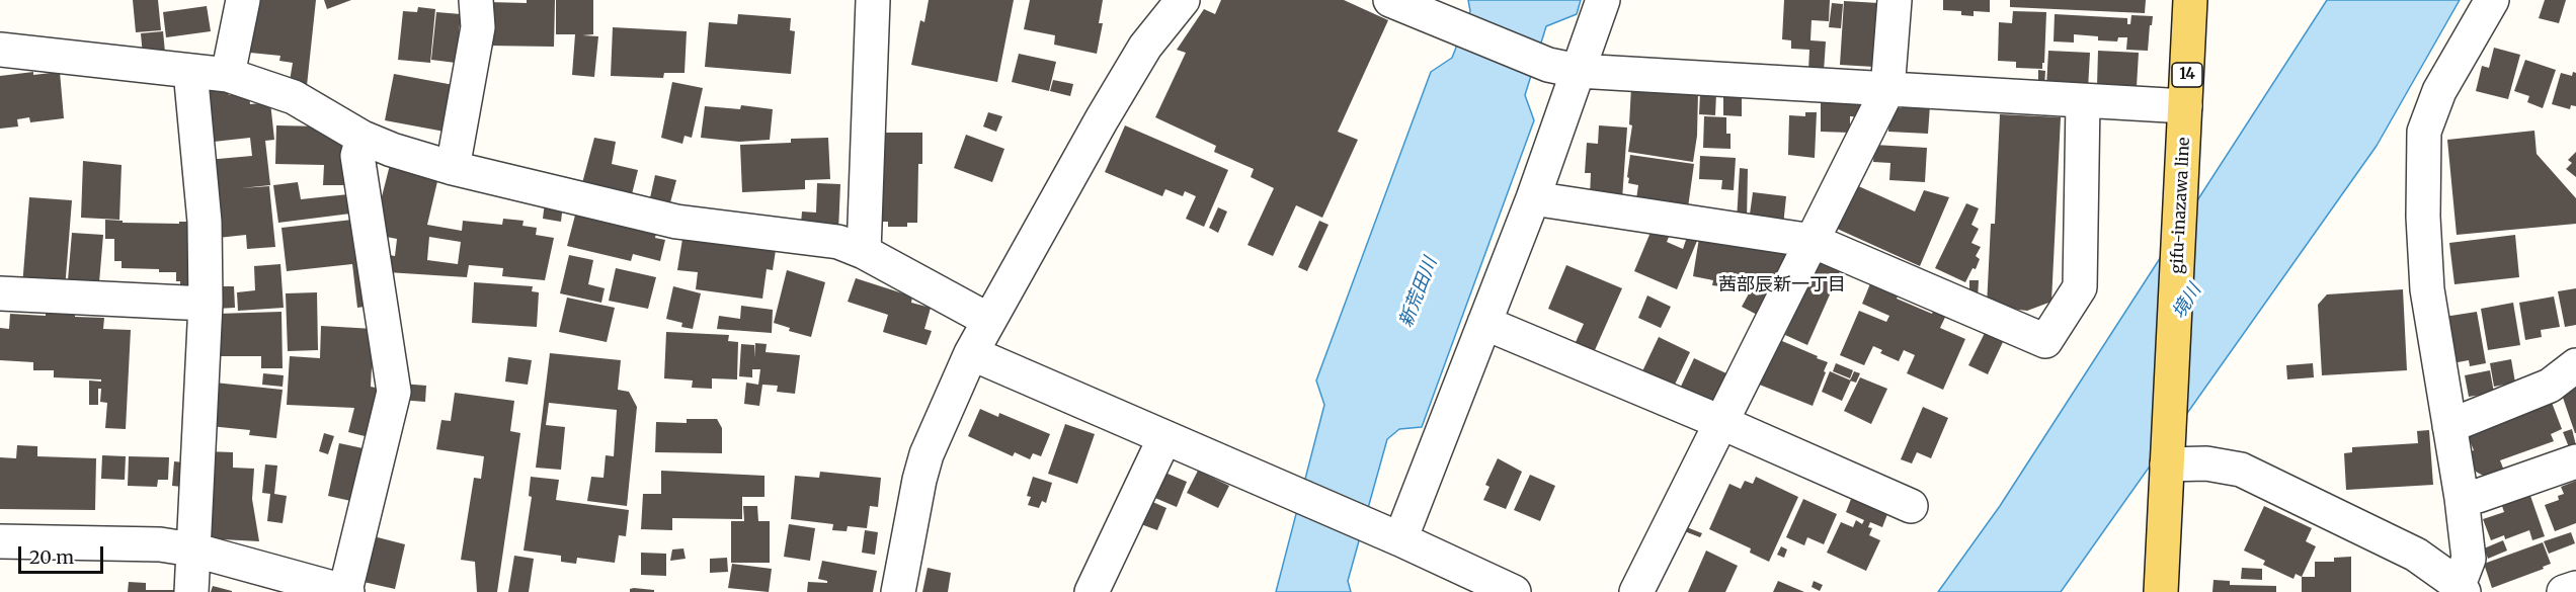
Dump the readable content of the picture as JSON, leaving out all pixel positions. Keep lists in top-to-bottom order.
{
  "streets": {
    "main road": ["14", "gifu-inazawa line"]
  },
  "districts": ["茜部辰新一丁目"],
  "water": ["新荒田川", "境川"],
  "scale_bar": "20 m"
}
